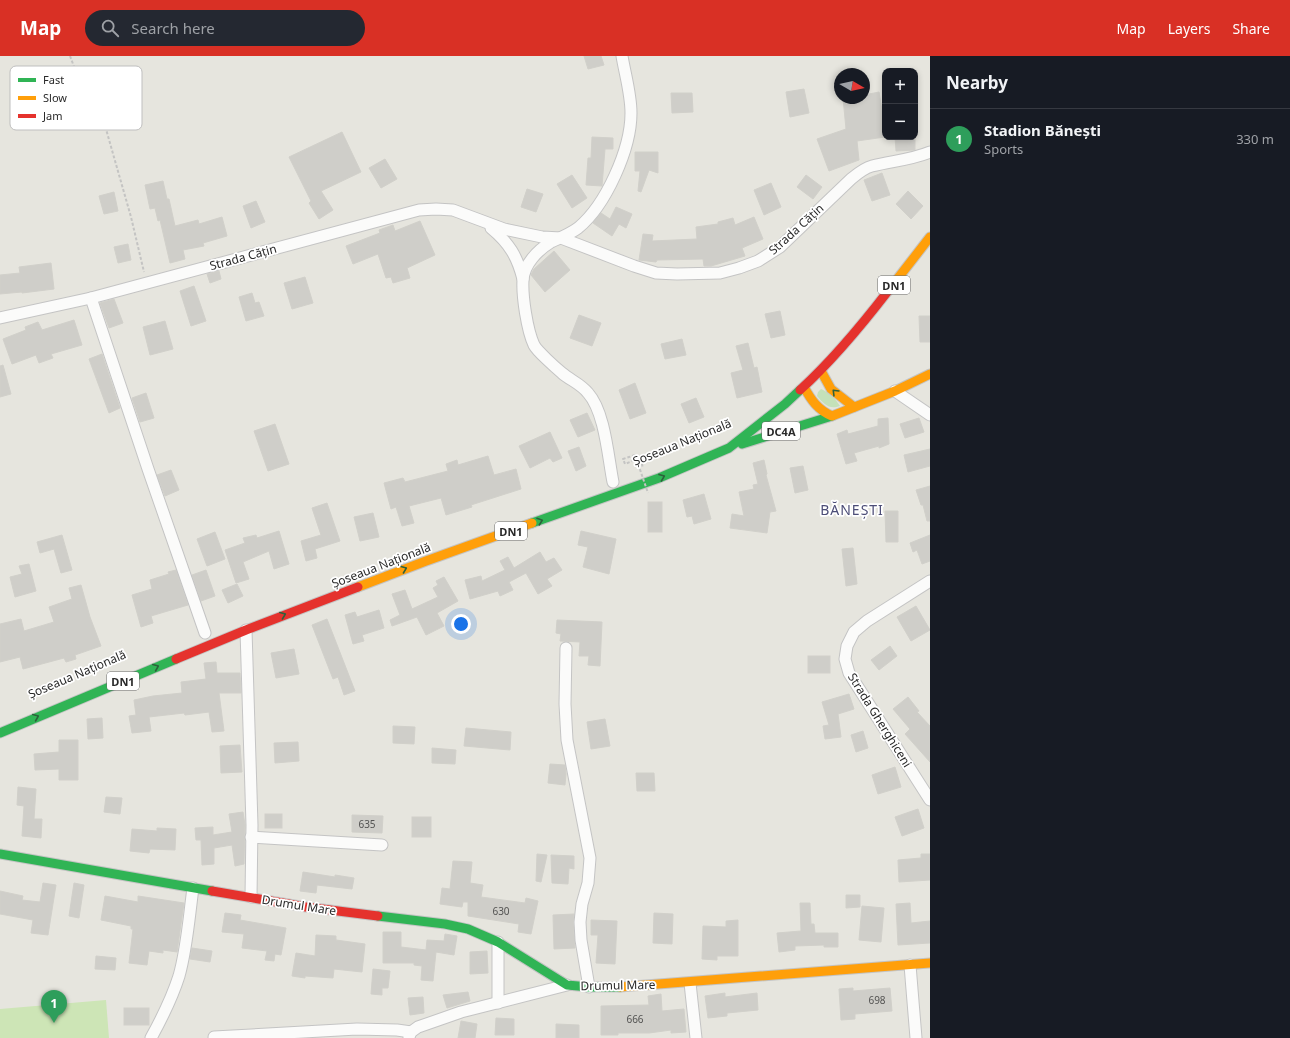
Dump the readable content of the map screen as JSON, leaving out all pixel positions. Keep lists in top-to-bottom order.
{
  "streets": {
    "main road": [
      "DN1",
      "DC4A",
      "Șoseaua Națională",
      "Drumul Mare"
    ],
    "street": ["Strada Cățin", "Strada Gherghiceni"]
  },
  "crossings": [
    ["DC4A", "Șoseaua Națională"],
    ["Șoseaua Națională", "Drumul Mare"]
  ],
  "one_way": ["Șoseaua Națională"],
  "districts": ["BĂNEȘTI"],
  "house_numbers": [
    "635",
    "630",
    "698",
    "666"
  ],
  "legend": ["Fast", "Slow", "Jam"],
  "north": "right",
  "page": {
    "header": "Map",
    "search": "Search here",
    "nav": ["Map", "Layers", "Share"],
    "heading": "Nearby",
    "map_buttons": ["+", "−"],
    "list": [
      {
        "mark": "1",
        "name": "Stadion Bănești",
        "note": "Sports",
        "value": "330 m"
      }
    ],
    "pins": "1"
  }
}
